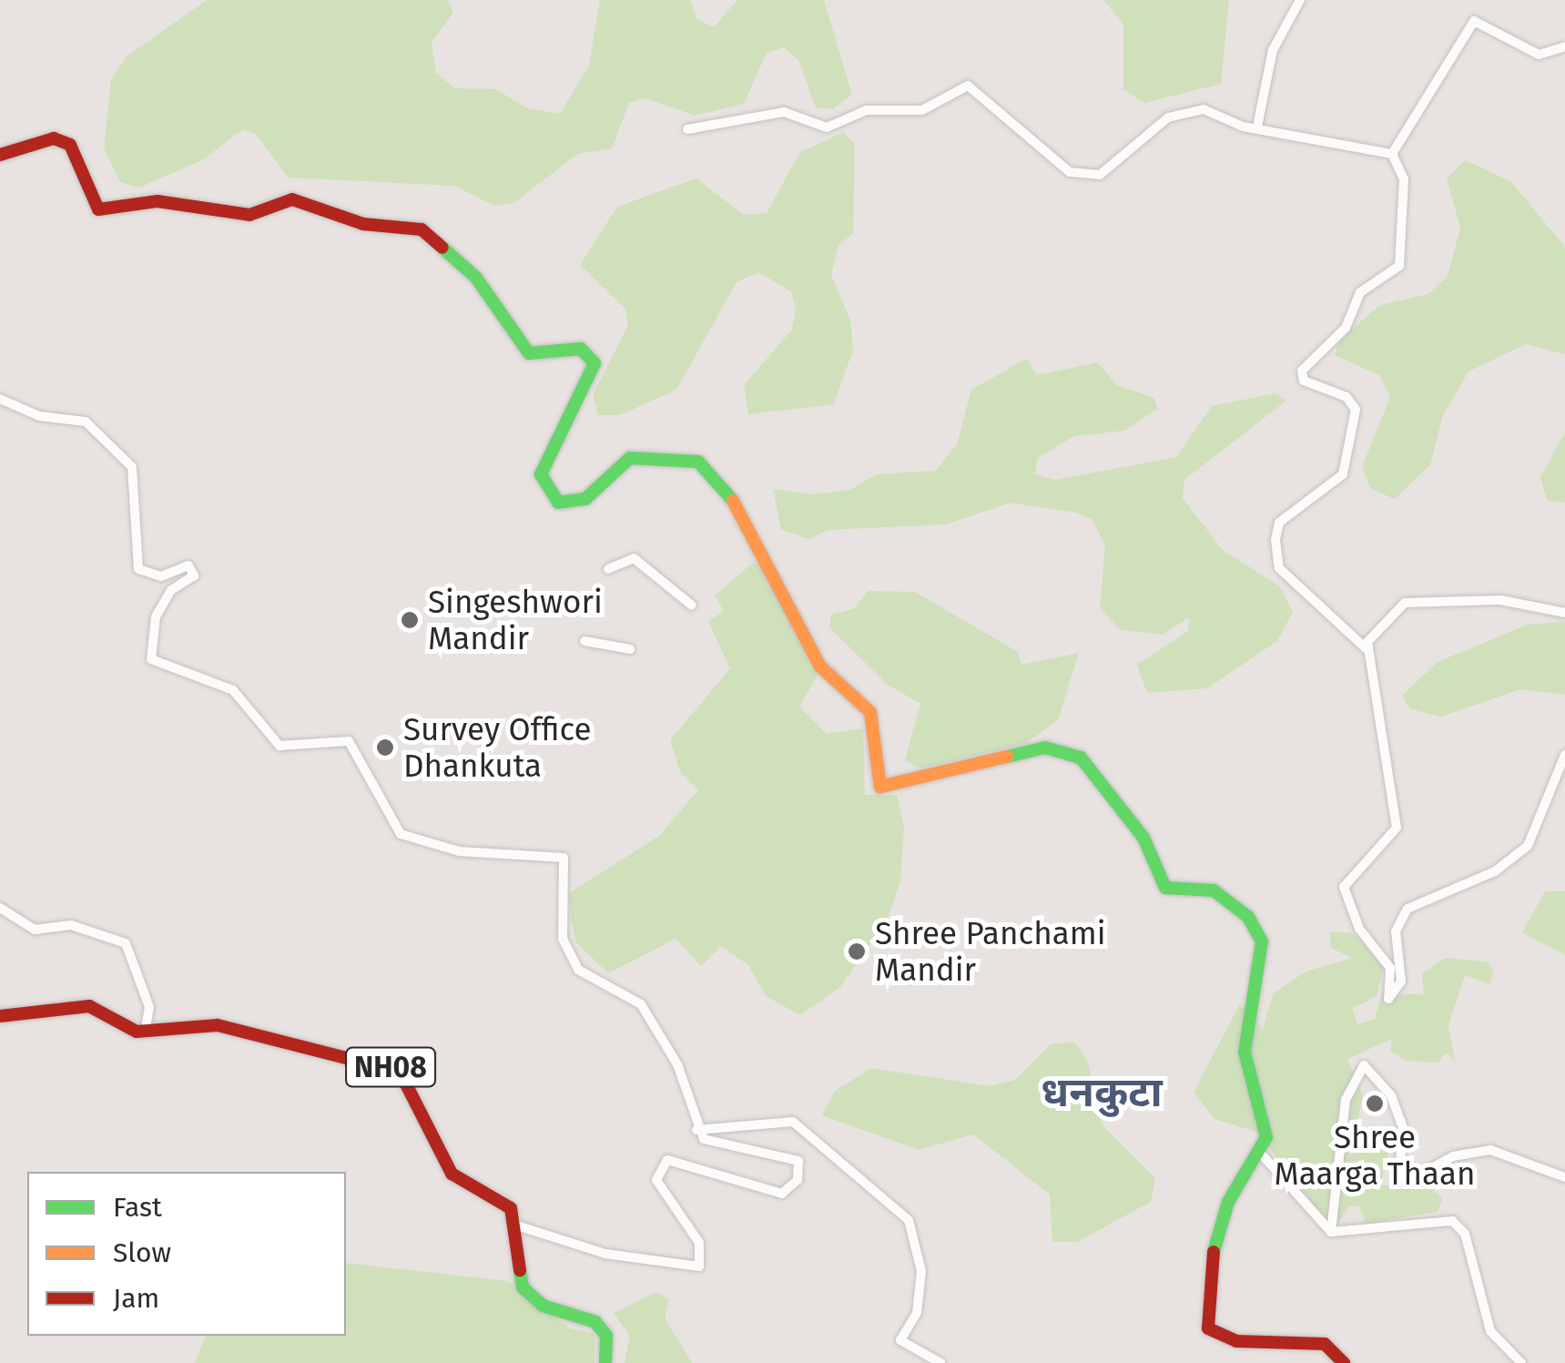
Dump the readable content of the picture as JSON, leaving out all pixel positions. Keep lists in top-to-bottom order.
{
  "streets": {
    "street": ["NH08"]
  },
  "districts": ["धनकुटा"],
  "places": [
    "Singeshwori Mandir",
    "Survey Office Dhankuta",
    "Shree Panchami Mandir",
    "Shree Maarga Thaan"
  ],
  "legend": ["Fast", "Slow", "Jam"]
}
